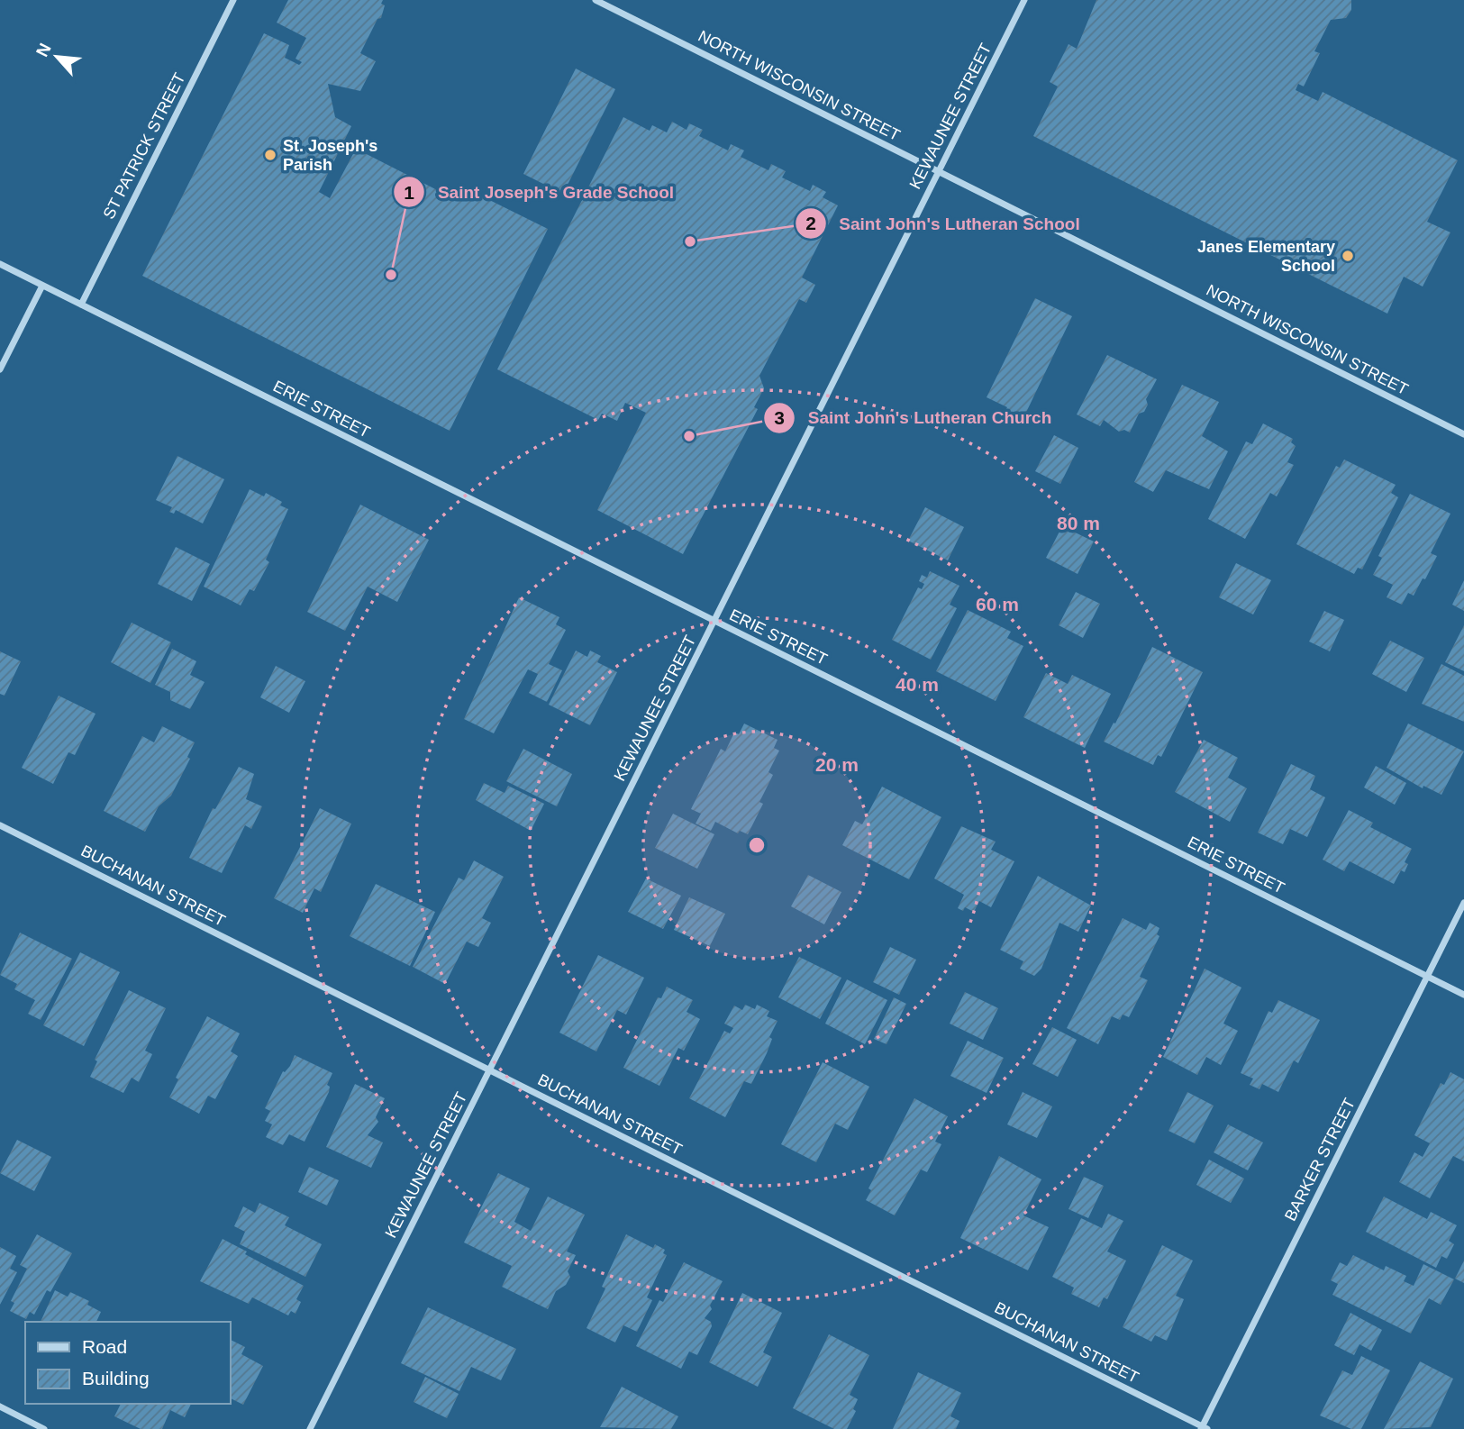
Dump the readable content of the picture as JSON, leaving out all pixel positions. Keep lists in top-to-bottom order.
{
  "streets": {
    "street": [
      "NORTH WISCONSIN STREET",
      "KEWAUNEE STREET",
      "ST PATRICK STREET",
      "ERIE STREET",
      "BUCHANAN STREET",
      "BARKER STREET"
    ]
  },
  "crossings": [
    ["NORTH WISCONSIN STREET", "KEWAUNEE STREET"],
    ["KEWAUNEE STREET", "ERIE STREET"],
    ["KEWAUNEE STREET", "BUCHANAN STREET"],
    ["ST PATRICK STREET", "ERIE STREET"],
    ["ERIE STREET", "BARKER STREET"],
    ["BUCHANAN STREET", "BARKER STREET"]
  ],
  "places": [
    "St. Joseph's Parish",
    "Saint John's Lutheran School",
    "Janes Elementary School",
    "Saint Joseph's Grade School",
    "Saint John's Lutheran Church"
  ],
  "legend": ["Road", "Building"],
  "north": "top left",
  "rings": [
    "80 m",
    "60 m",
    "40 m",
    "20 m"
  ]
}
